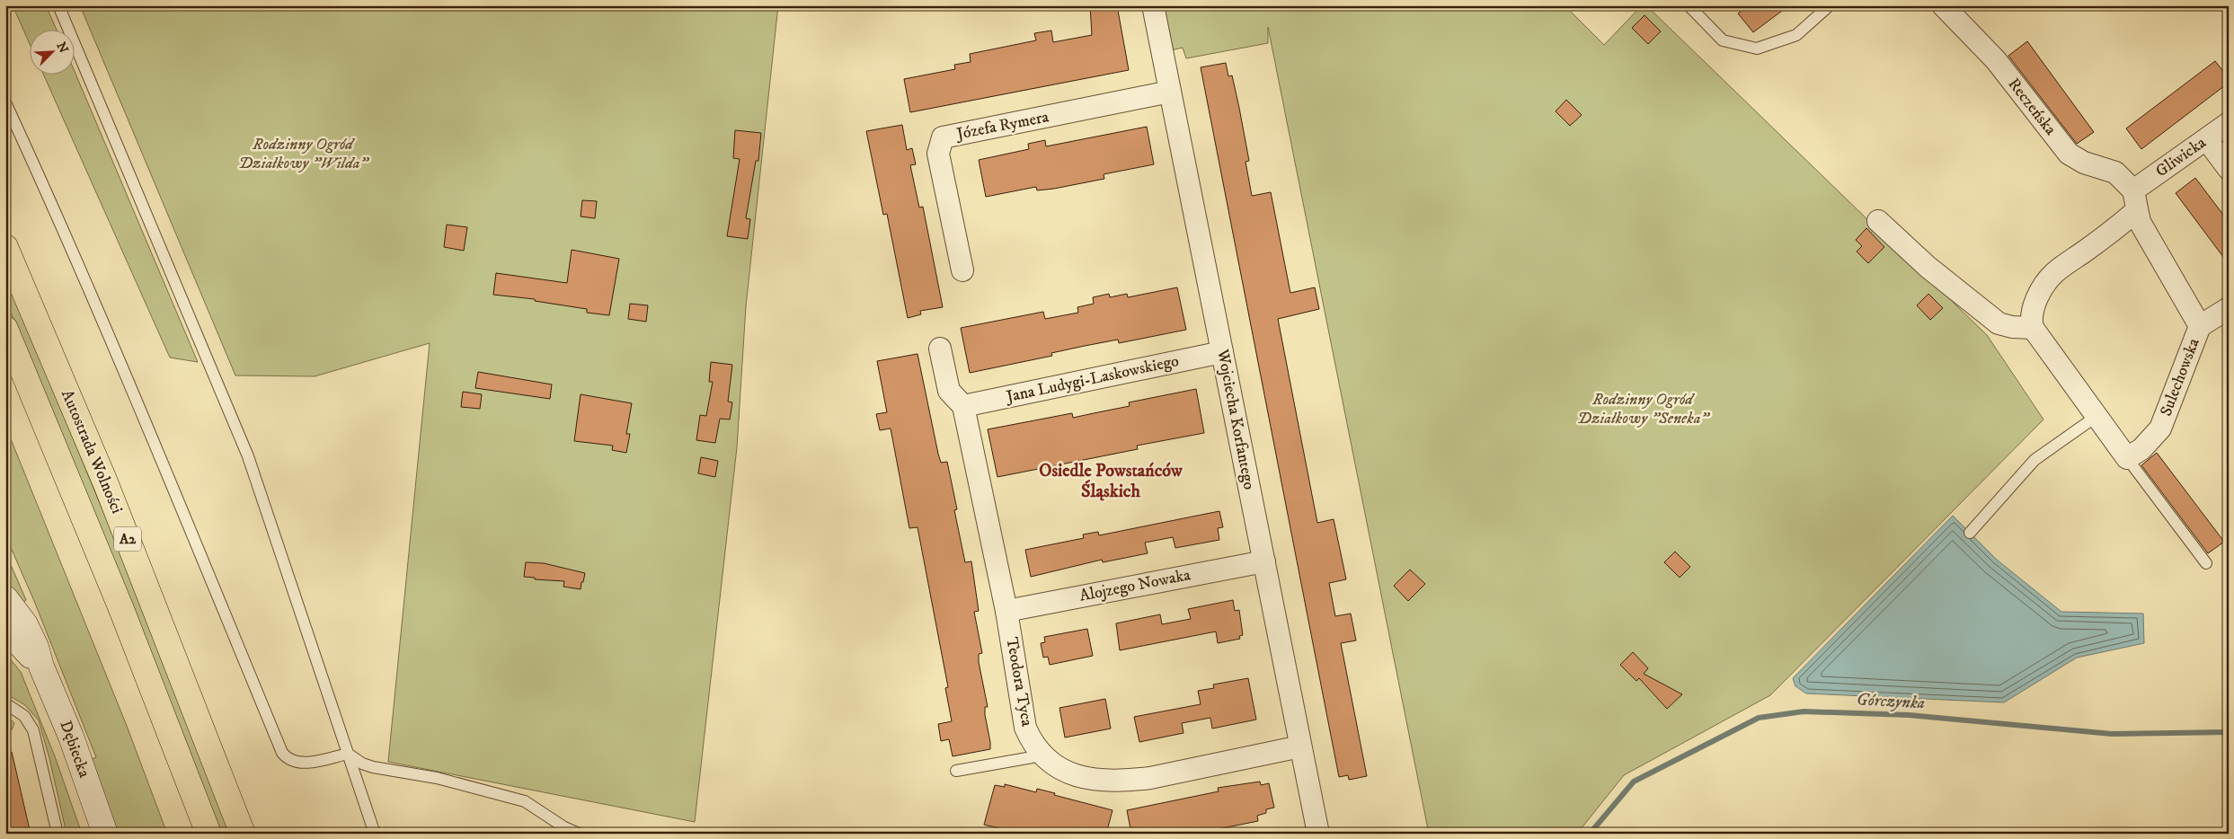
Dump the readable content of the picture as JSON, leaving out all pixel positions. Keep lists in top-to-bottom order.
{
  "streets": {
    "highway": ["Autostrada Wolności", "A2"],
    "street": [
      "Reczeńska",
      "Józefa Rymera",
      "Gliwicka",
      "Sulechowska",
      "Jana Ludygi-Laskowskiego",
      "Wojciecha Korfantego",
      "Alojzego Nowaka",
      "Teodora Tyca",
      "Dębiecka"
    ]
  },
  "crossings": [
    ["Reczeńska", "Gliwicka"],
    ["Reczeńska", "Sulechowska"],
    ["Józefa Rymera", "Wojciecha Korfantego"],
    ["Gliwicka", "Sulechowska"],
    ["Jana Ludygi-Laskowskiego", "Wojciecha Korfantego"],
    ["Jana Ludygi-Laskowskiego", "Teodora Tyca"],
    ["Wojciecha Korfantego", "Alojzego Nowaka"],
    ["Wojciecha Korfantego", "Teodora Tyca"],
    ["Alojzego Nowaka", "Teodora Tyca"]
  ],
  "districts": ["Osiedle Powstańców Śląskich"],
  "water": ["Górczynka"],
  "parks": ["Rodzinny Ogród Działkowy \"Wilda\"", "Rodzinny Ogród Działkowy \"Seneka\""],
  "north": "top right"
}
